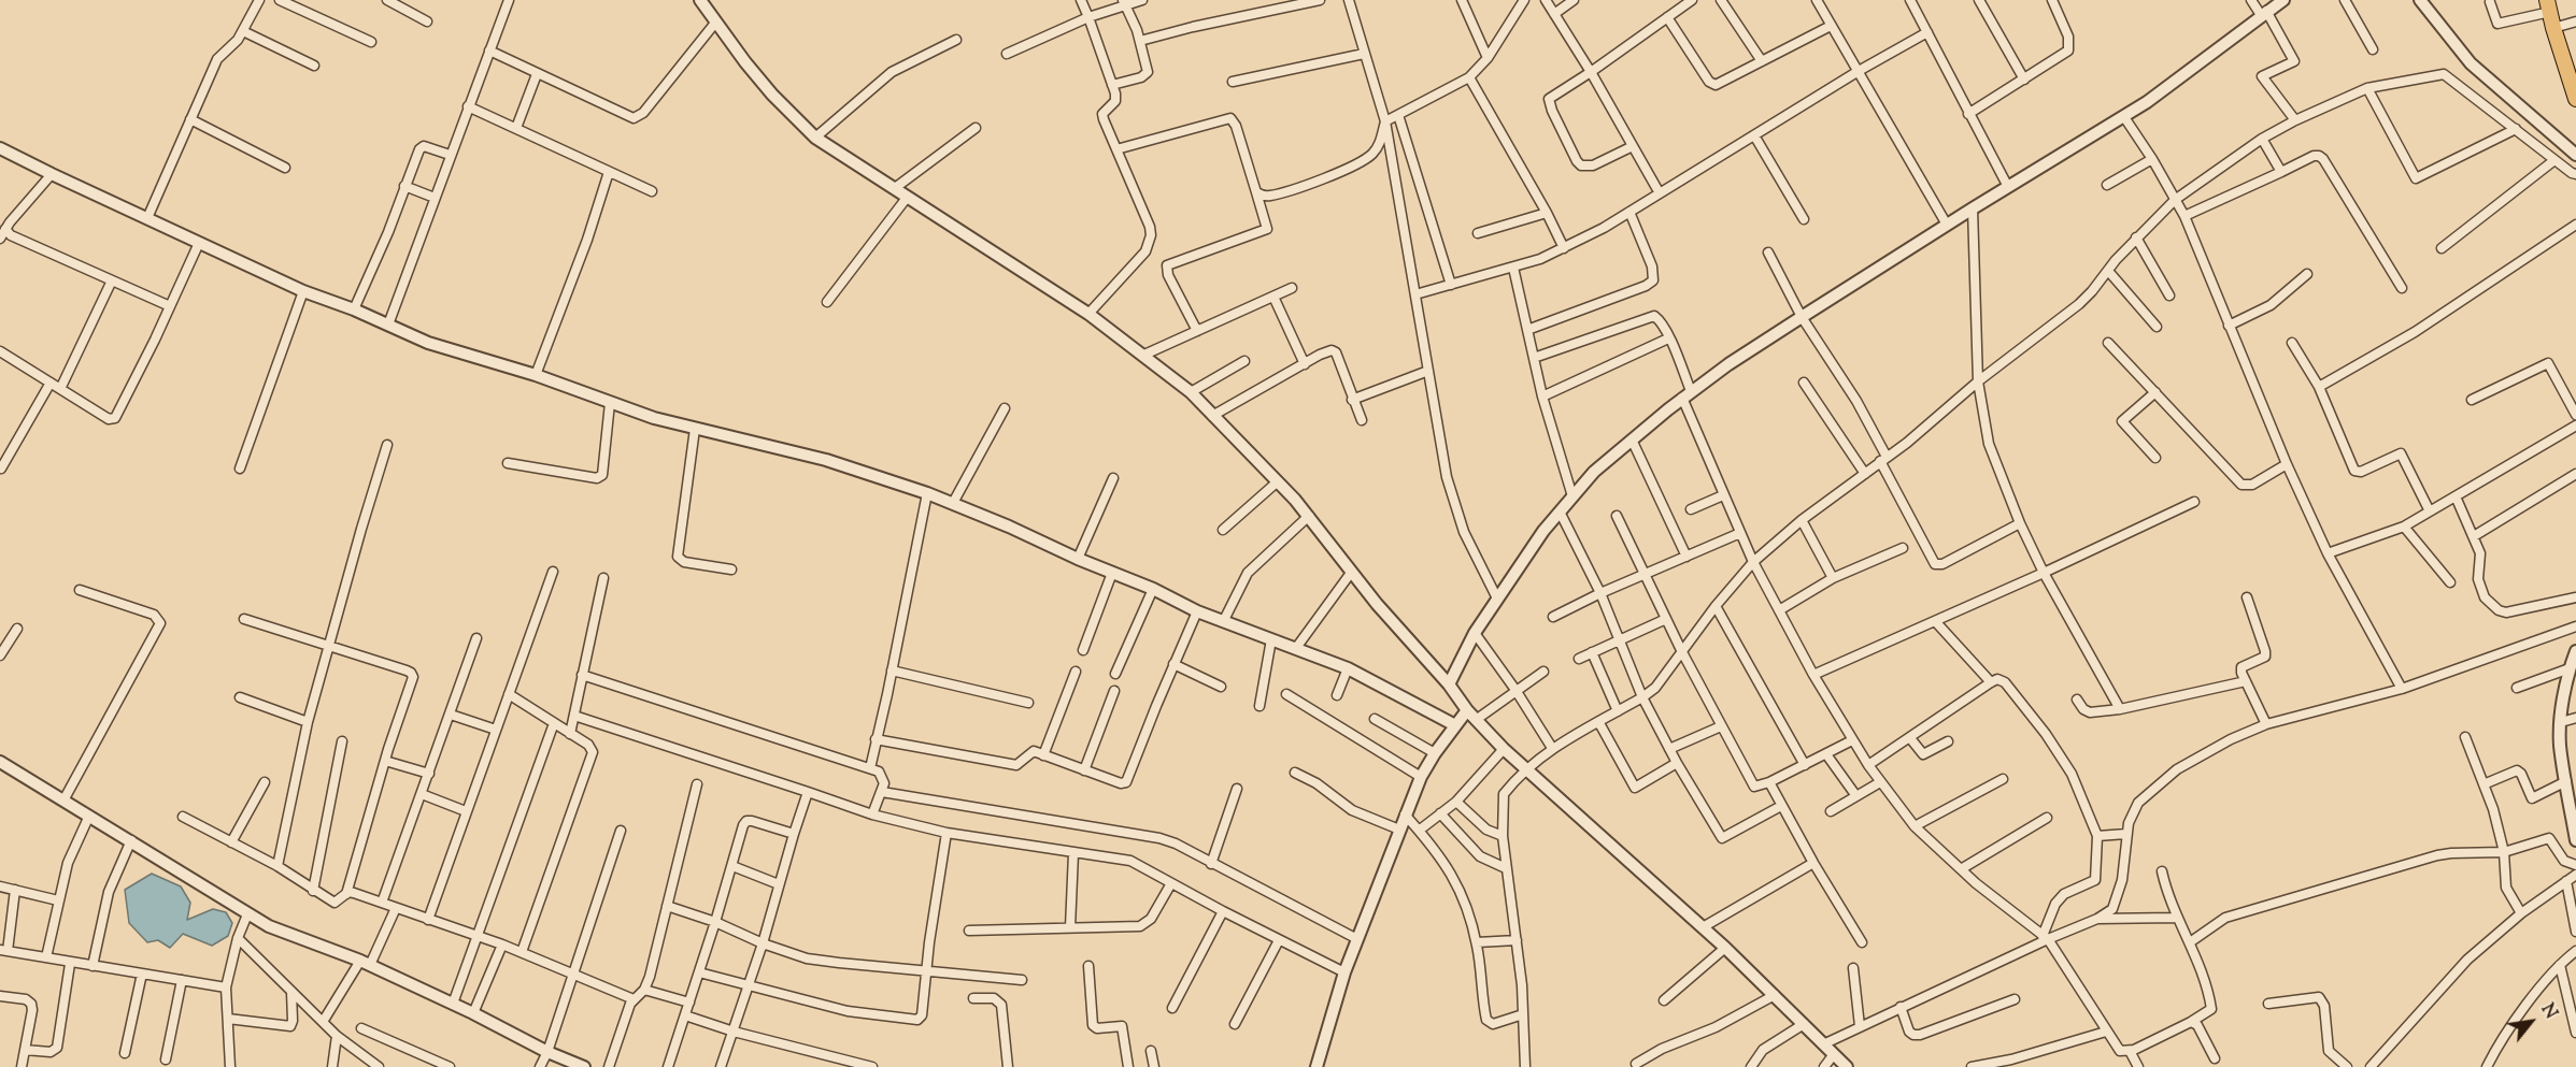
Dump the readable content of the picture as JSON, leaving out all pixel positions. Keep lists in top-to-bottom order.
{
  "north": "top right"
}
